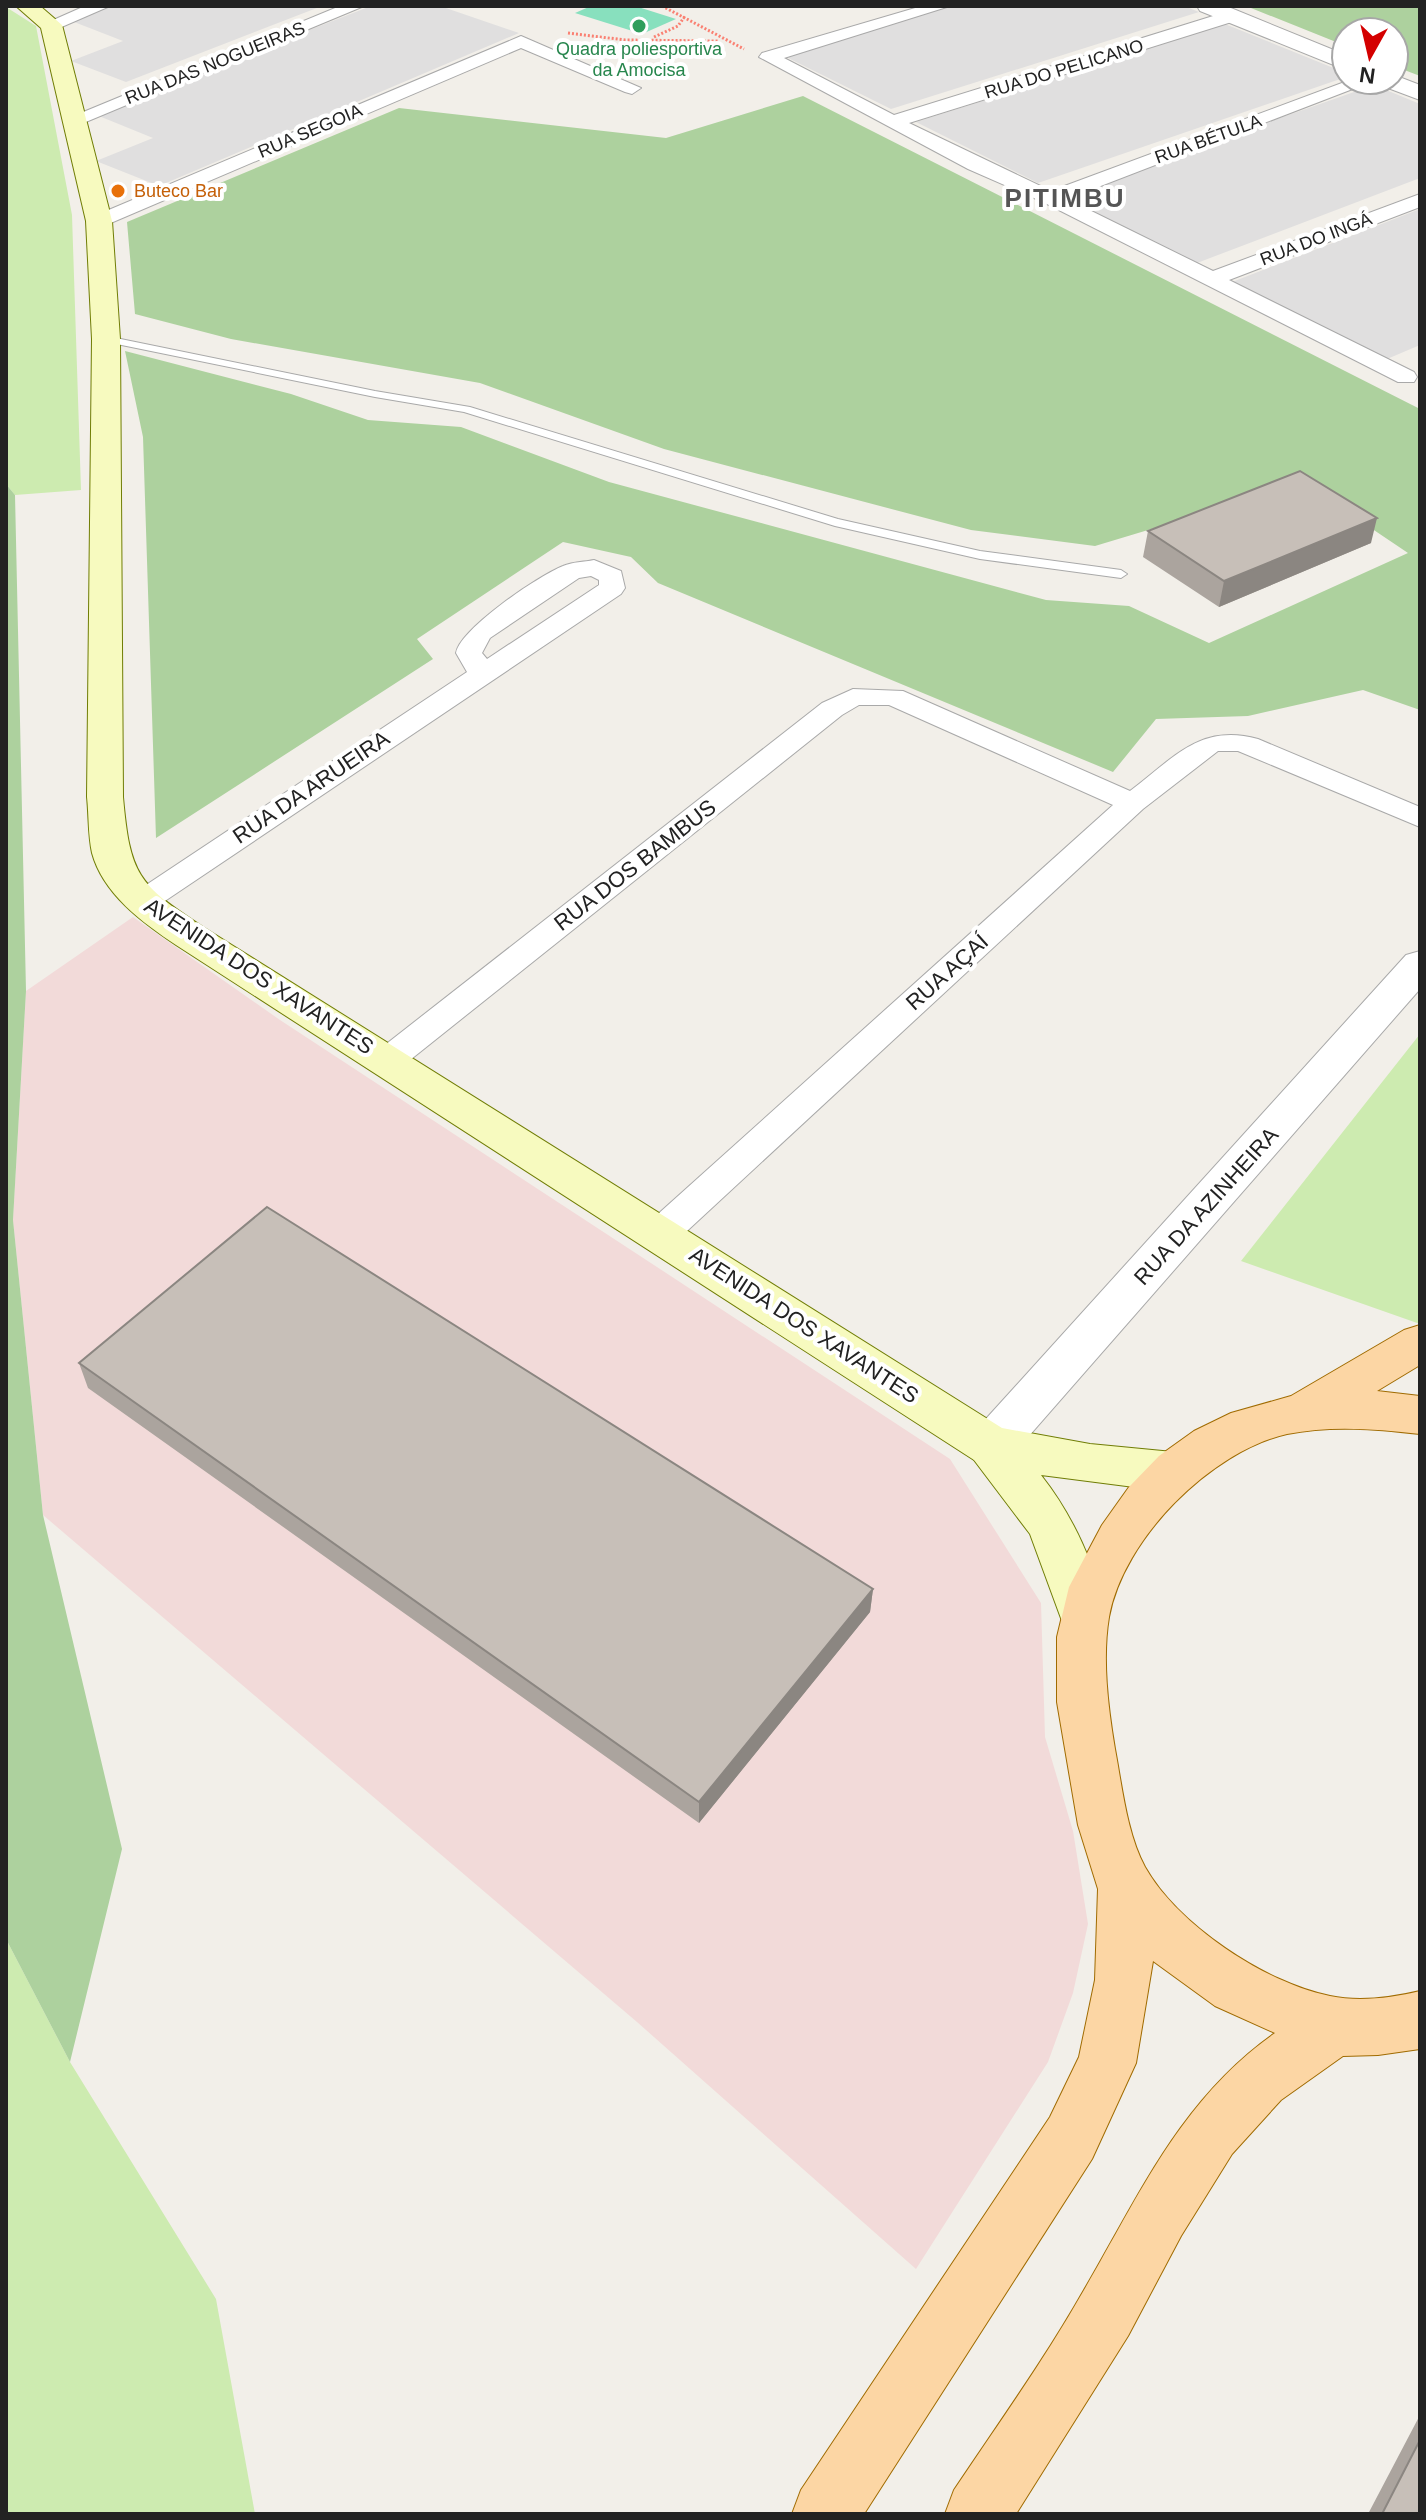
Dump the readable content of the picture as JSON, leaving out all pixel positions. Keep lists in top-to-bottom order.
{
  "streets": {
    "main road": ["AVENIDA DOS XAVANTES"],
    "street": [
      "RUA DAS NOGUEIRAS",
      "RUA DO PELICANO",
      "RUA SEGOIA",
      "RUA BÉTULA",
      "RUA DO INGÁ",
      "RUA DA ARUEIRA",
      "RUA DOS BAMBUS",
      "RUA AÇAÍ",
      "RUA DA AZINHEIRA"
    ]
  },
  "crossings": [
    ["RUA DAS NOGUEIRAS", "AVENIDA DOS XAVANTES"],
    ["RUA SEGOIA", "AVENIDA DOS XAVANTES"],
    ["RUA DA ARUEIRA", "AVENIDA DOS XAVANTES"],
    ["RUA DOS BAMBUS", "RUA AÇAÍ"],
    ["RUA DOS BAMBUS", "AVENIDA DOS XAVANTES"],
    ["RUA AÇAÍ", "AVENIDA DOS XAVANTES"],
    ["AVENIDA DOS XAVANTES", "RUA DA AZINHEIRA"]
  ],
  "districts": ["PITIMBU"],
  "places": ["Quadra poliesportiva da Amocisa", "Buteco Bar"],
  "north": "bottom"
}
